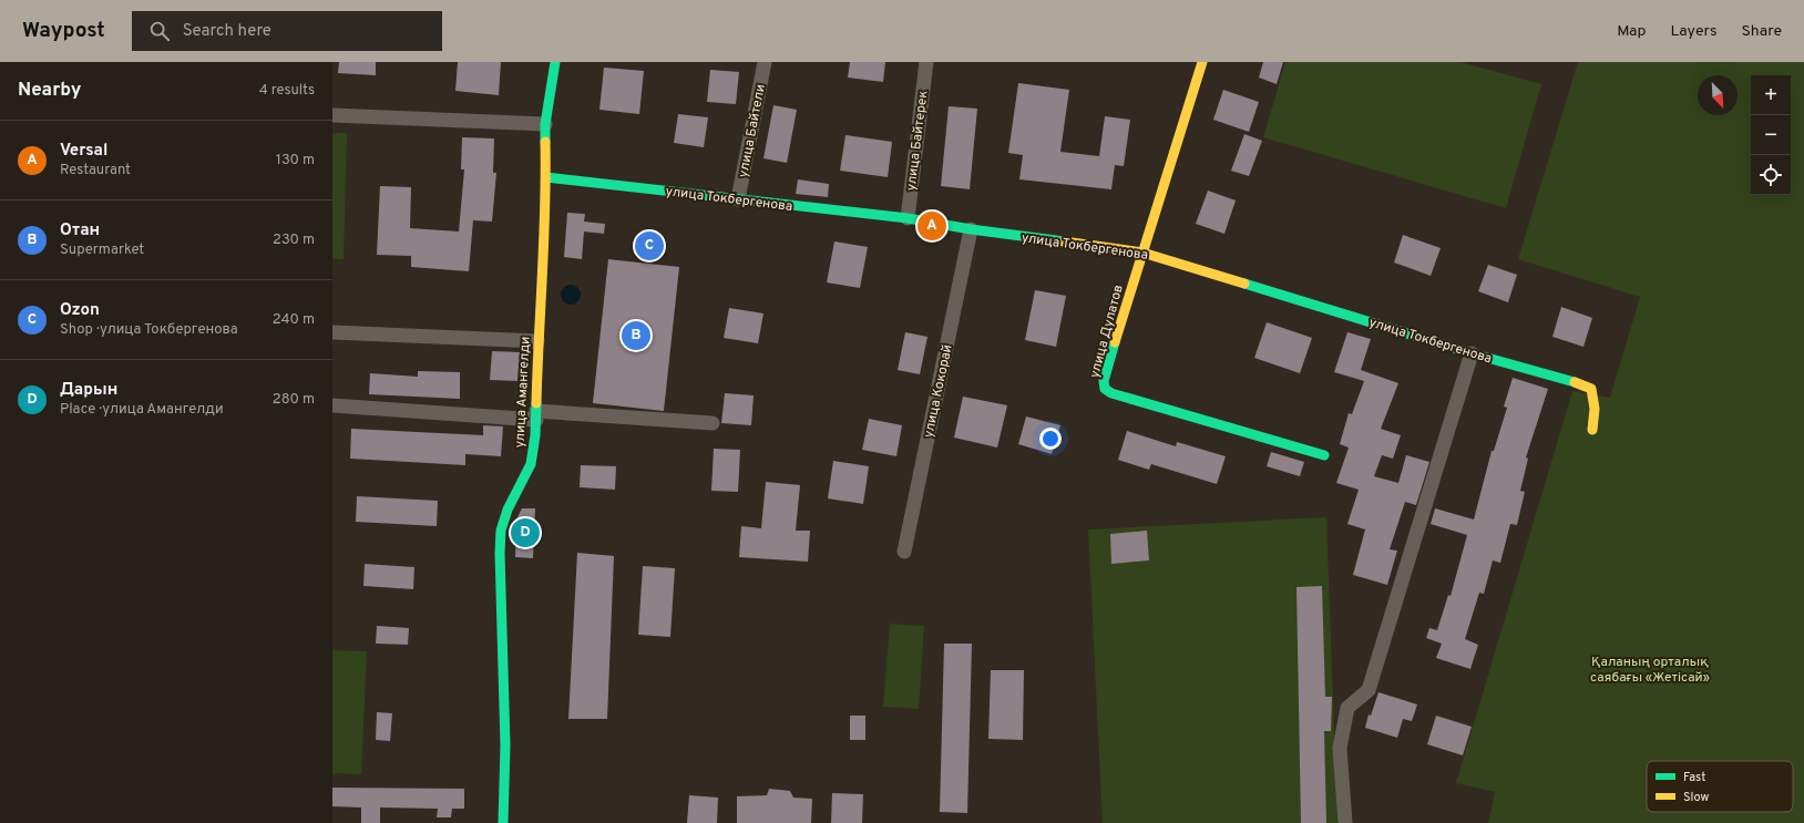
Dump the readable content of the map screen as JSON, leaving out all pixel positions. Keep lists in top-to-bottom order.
{
  "streets": {
    "street": [
      "улица Байтели",
      "улица Байтерек",
      "улица Токбергенова",
      "улица Дулатов",
      "улица Кокорай",
      "улица Амангелди"
    ]
  },
  "crossings": [
    ["улица Байтели", "улица Токбергенова"],
    ["улица Байтерек", "улица Токбергенова"],
    ["улица Токбергенова", "улица Дулатов"],
    ["улица Токбергенова", "улица Кокорай"],
    ["улица Токбергенова", "улица Амангелди"]
  ],
  "parks": ["Қаланың орталық саябағы «Жетісай»"],
  "legend": ["Fast", "Slow"],
  "north": "bottom right",
  "page": {
    "header": "Waypost",
    "search": "Search here",
    "nav": ["Map", "Layers", "Share"],
    "heading": ["Nearby", "4 results"],
    "map_buttons": ["+", "−"],
    "list": [
      {
        "mark": "A",
        "name": "Versal",
        "note": "Restaurant",
        "value": "130 m"
      },
      {
        "mark": "B",
        "name": "Отан",
        "note": "Supermarket",
        "value": "230 m"
      },
      {
        "mark": "C",
        "name": "Ozon",
        "note": "Shop · улица Токбергенова",
        "value": "240 m"
      },
      {
        "mark": "D",
        "name": "Дарын",
        "note": "Place · улица Амангелди",
        "value": "280 m"
      }
    ],
    "pins": [
      "A",
      "C",
      "B",
      "D"
    ]
  }
}
